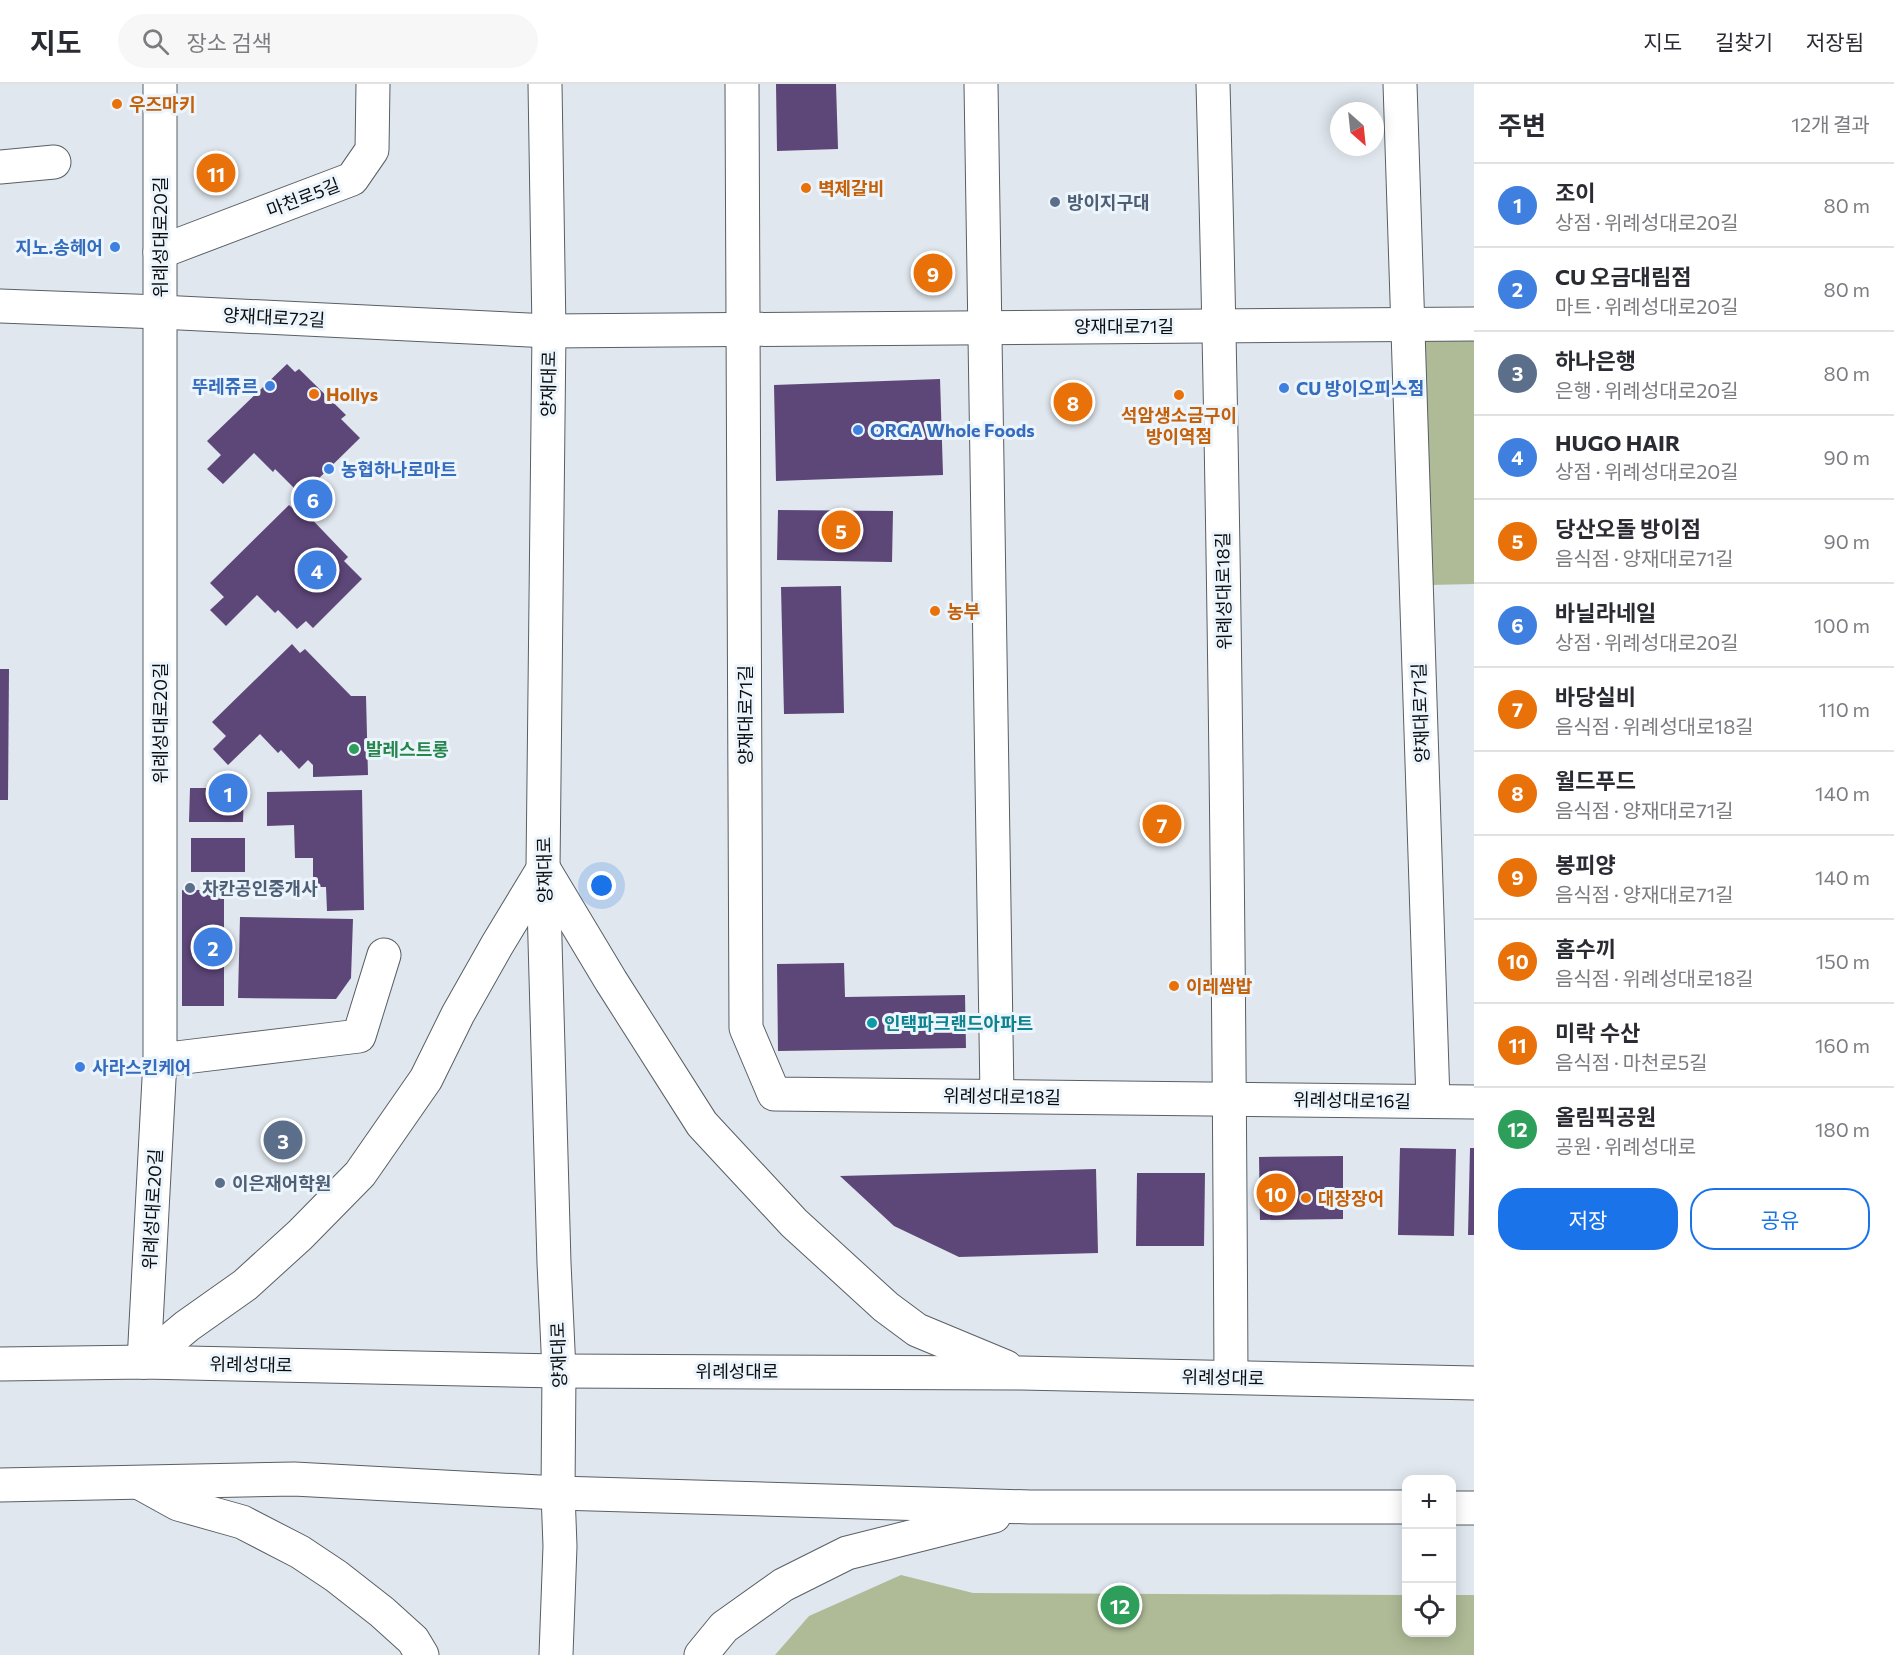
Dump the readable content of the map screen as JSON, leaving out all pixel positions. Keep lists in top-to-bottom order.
{
  "streets": {
    "street": [
      "마천로5길",
      "위례성대로20길",
      "양재대로72길",
      "양재대로71길",
      "양재대로",
      "위례성대로18길",
      "위례성대로16길",
      "위례성대로"
    ]
  },
  "crossings": [
    ["마천로5길", "위례성대로20길"],
    ["위례성대로20길", "양재대로72길"],
    ["위례성대로20길", "위례성대로"],
    ["양재대로72길", "양재대로71길"],
    ["양재대로72길", "양재대로"],
    ["양재대로71길", "양재대로"],
    ["양재대로71길", "위례성대로18길"],
    ["양재대로71길", "위례성대로16길"],
    ["양재대로", "위례성대로"],
    ["위례성대로18길", "위례성대로16길"],
    ["위례성대로18길", "위례성대로"]
  ],
  "places": [
    "우즈마키",
    "벽제갈비",
    "방이지구대",
    "지노.송헤어",
    "뚜레쥬르",
    "CU 방이오피스점",
    "Hollys",
    "석암생소금구이 방이역점",
    "ORGA Whole Foods",
    "농협하나로마트",
    "농부",
    "발레스트롱",
    "차칸공인중개사",
    "이레쌈밥",
    "인택파크랜드아파트",
    "사라스킨케어",
    "이은재어학원",
    "대장장어"
  ],
  "north": "bottom right",
  "page": {
    "header": "지도",
    "search": "장소 검색",
    "nav": ["지도", "길찾기", "저장됨"],
    "heading": ["주변", "12개 결과"],
    "pins": [
      "11",
      "9",
      "8",
      "6",
      "5",
      "4",
      "1",
      "7",
      "2",
      "3",
      "10",
      "12"
    ],
    "list": [
      {
        "mark": "1",
        "name": "조이",
        "note": "상점 · 위례성대로20길",
        "value": "80 m"
      },
      {
        "mark": "2",
        "name": "CU 오금대림점",
        "note": "마트 · 위례성대로20길",
        "value": "80 m"
      },
      {
        "mark": "3",
        "name": "하나은행",
        "note": "은행 · 위례성대로20길",
        "value": "80 m"
      },
      {
        "mark": "4",
        "name": "HUGO HAIR",
        "note": "상점 · 위례성대로20길",
        "value": "90 m"
      },
      {
        "mark": "5",
        "name": "당산오돌 방이점",
        "note": "음식점 · 양재대로71길",
        "value": "90 m"
      },
      {
        "mark": "6",
        "name": "바닐라네일",
        "note": "상점 · 위례성대로20길",
        "value": "100 m"
      },
      {
        "mark": "7",
        "name": "바당실비",
        "note": "음식점 · 위례성대로18길",
        "value": "110 m"
      },
      {
        "mark": "8",
        "name": "월드푸드",
        "note": "음식점 · 양재대로71길",
        "value": "140 m"
      },
      {
        "mark": "9",
        "name": "봉피양",
        "note": "음식점 · 양재대로71길",
        "value": "140 m"
      },
      {
        "mark": "10",
        "name": "홈수끼",
        "note": "음식점 · 위례성대로18길",
        "value": "150 m"
      },
      {
        "mark": "11",
        "name": "미락 수산",
        "note": "음식점 · 마천로5길",
        "value": "160 m"
      },
      {
        "mark": "12",
        "name": "올림픽공원",
        "note": "공원 · 위례성대로",
        "value": "180 m"
      }
    ],
    "buttons": ["저장", "공유"],
    "map_buttons": ["+", "−"]
  }
}
